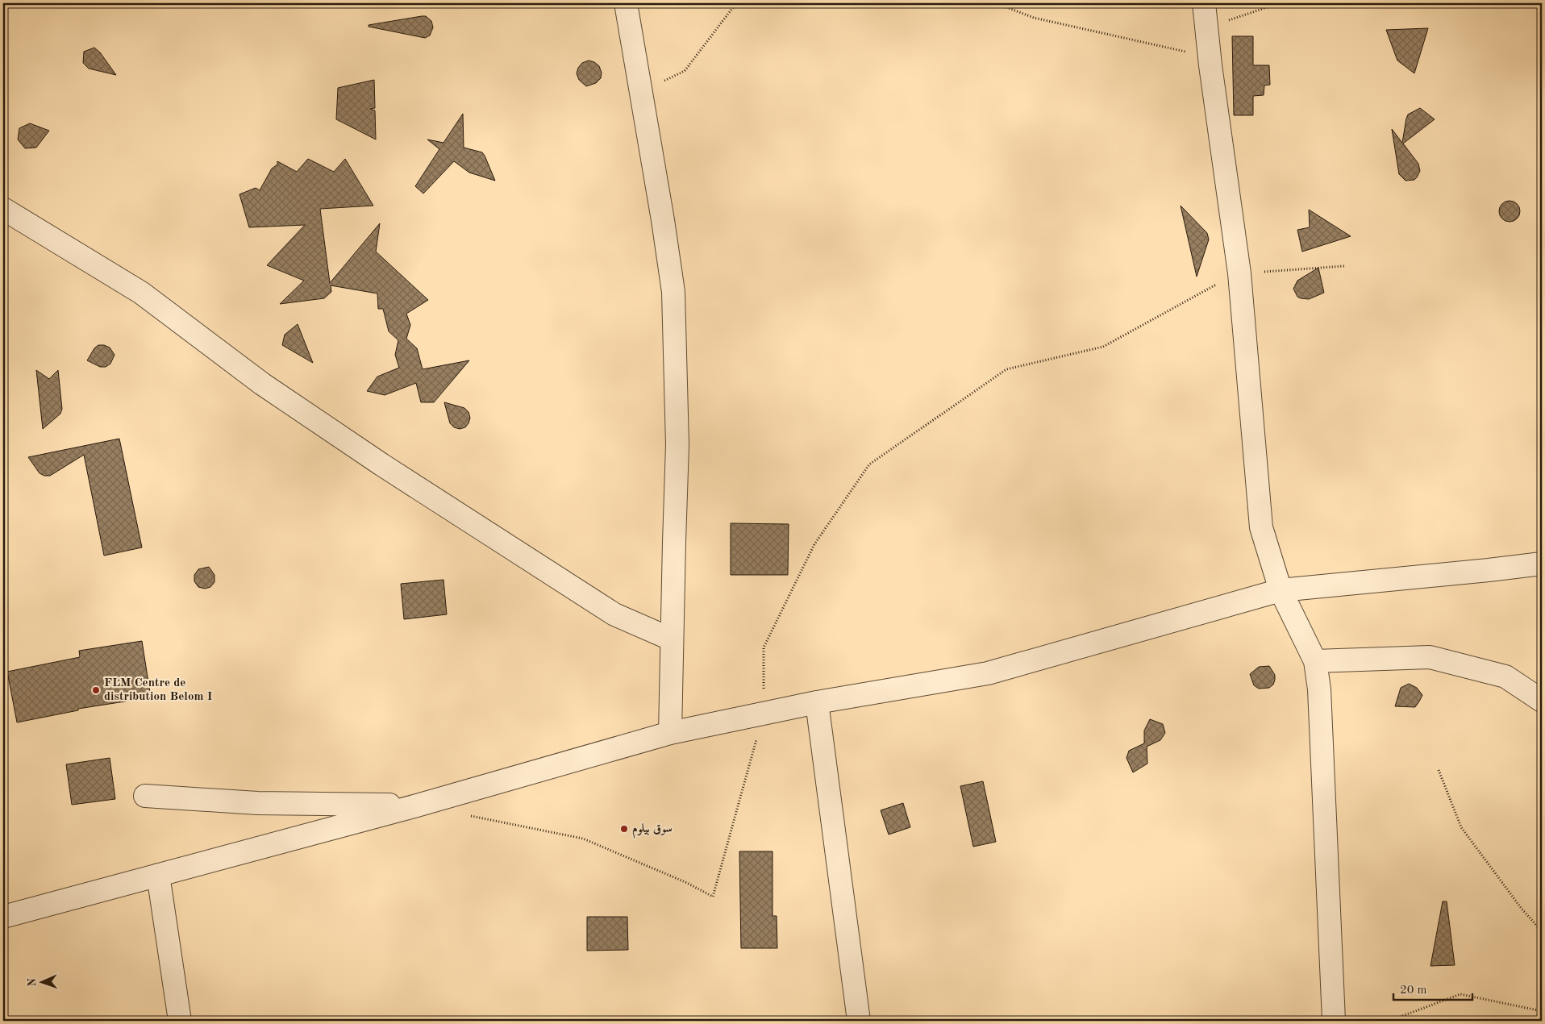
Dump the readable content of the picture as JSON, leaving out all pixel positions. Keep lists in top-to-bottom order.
{
  "places": ["FLM Centre de distribution Belom I", "سوق بيلوم"],
  "scale_bar": "20 m",
  "north": "left"
}
